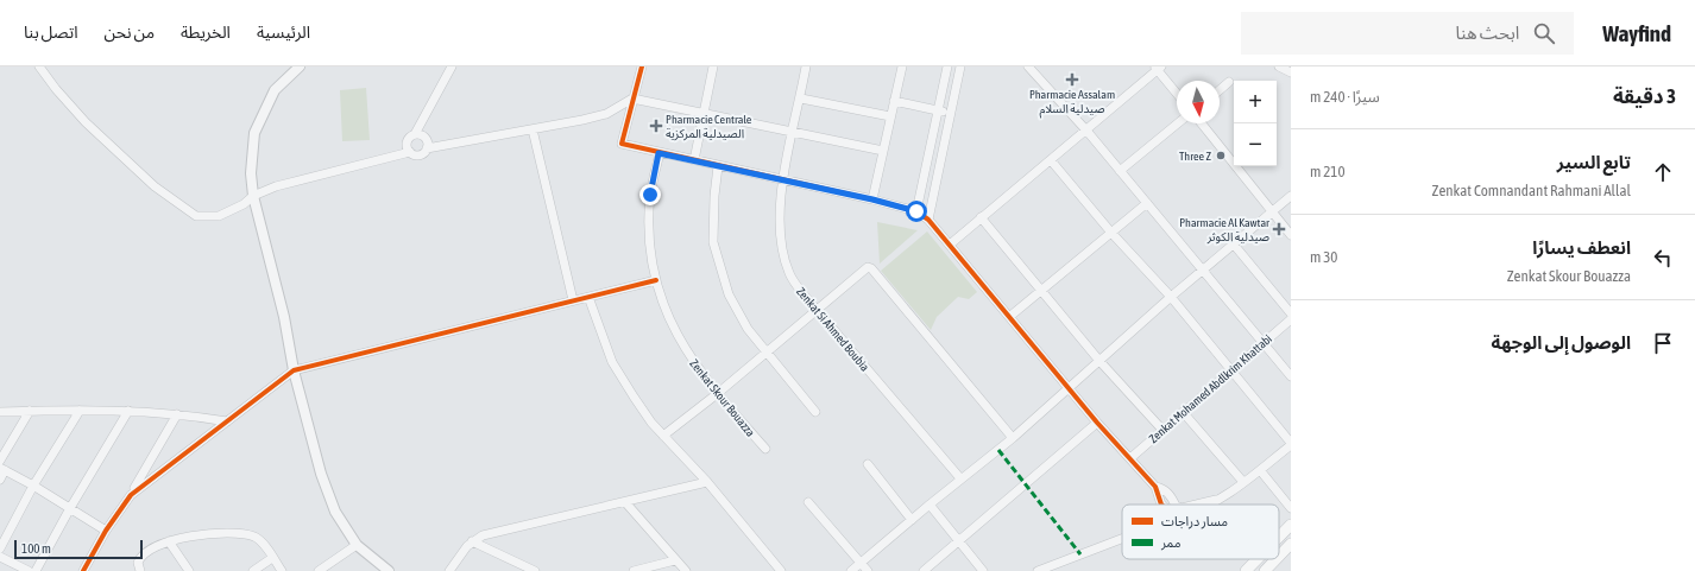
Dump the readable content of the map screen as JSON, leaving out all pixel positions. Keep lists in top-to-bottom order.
{
  "streets": {
    "street": ["Zenkat Si Ahmed Boubia", "Zenkat Mohamed Abdlkrim Khattabi", "Zenkat Skour Bouazza"]
  },
  "places": {
    "health": ["Pharmacie Assalam صيدلية السلام", "Pharmacie Centrale الصيدلية المركزية", "Pharmacie Al Kawtar صيدلية الكوثر"],
    "other": ["Three Z"]
  },
  "legend": ["مسار دراجات", "ممر"],
  "scale_bar": "100 m",
  "north": "bottom",
  "page": {
    "header": "Wayfind",
    "search": "ابحث هنا",
    "nav": [
      "الرئيسية",
      "الخريطة",
      "من نحن",
      "اتصل بنا"
    ],
    "heading": ["3 دقيقة", "سيرًا · 240 m"],
    "map_buttons": ["+", "−"],
    "list": [
      ["تابع السير", "Zenkat Comnandant Rahmani Allal", "210 m"],
      ["انعطف يسارًا", "Zenkat Skour Bouazza", "30 m"],
      "الوصول إلى الوجهة"
    ],
    "scale": "100 m"
  }
}
